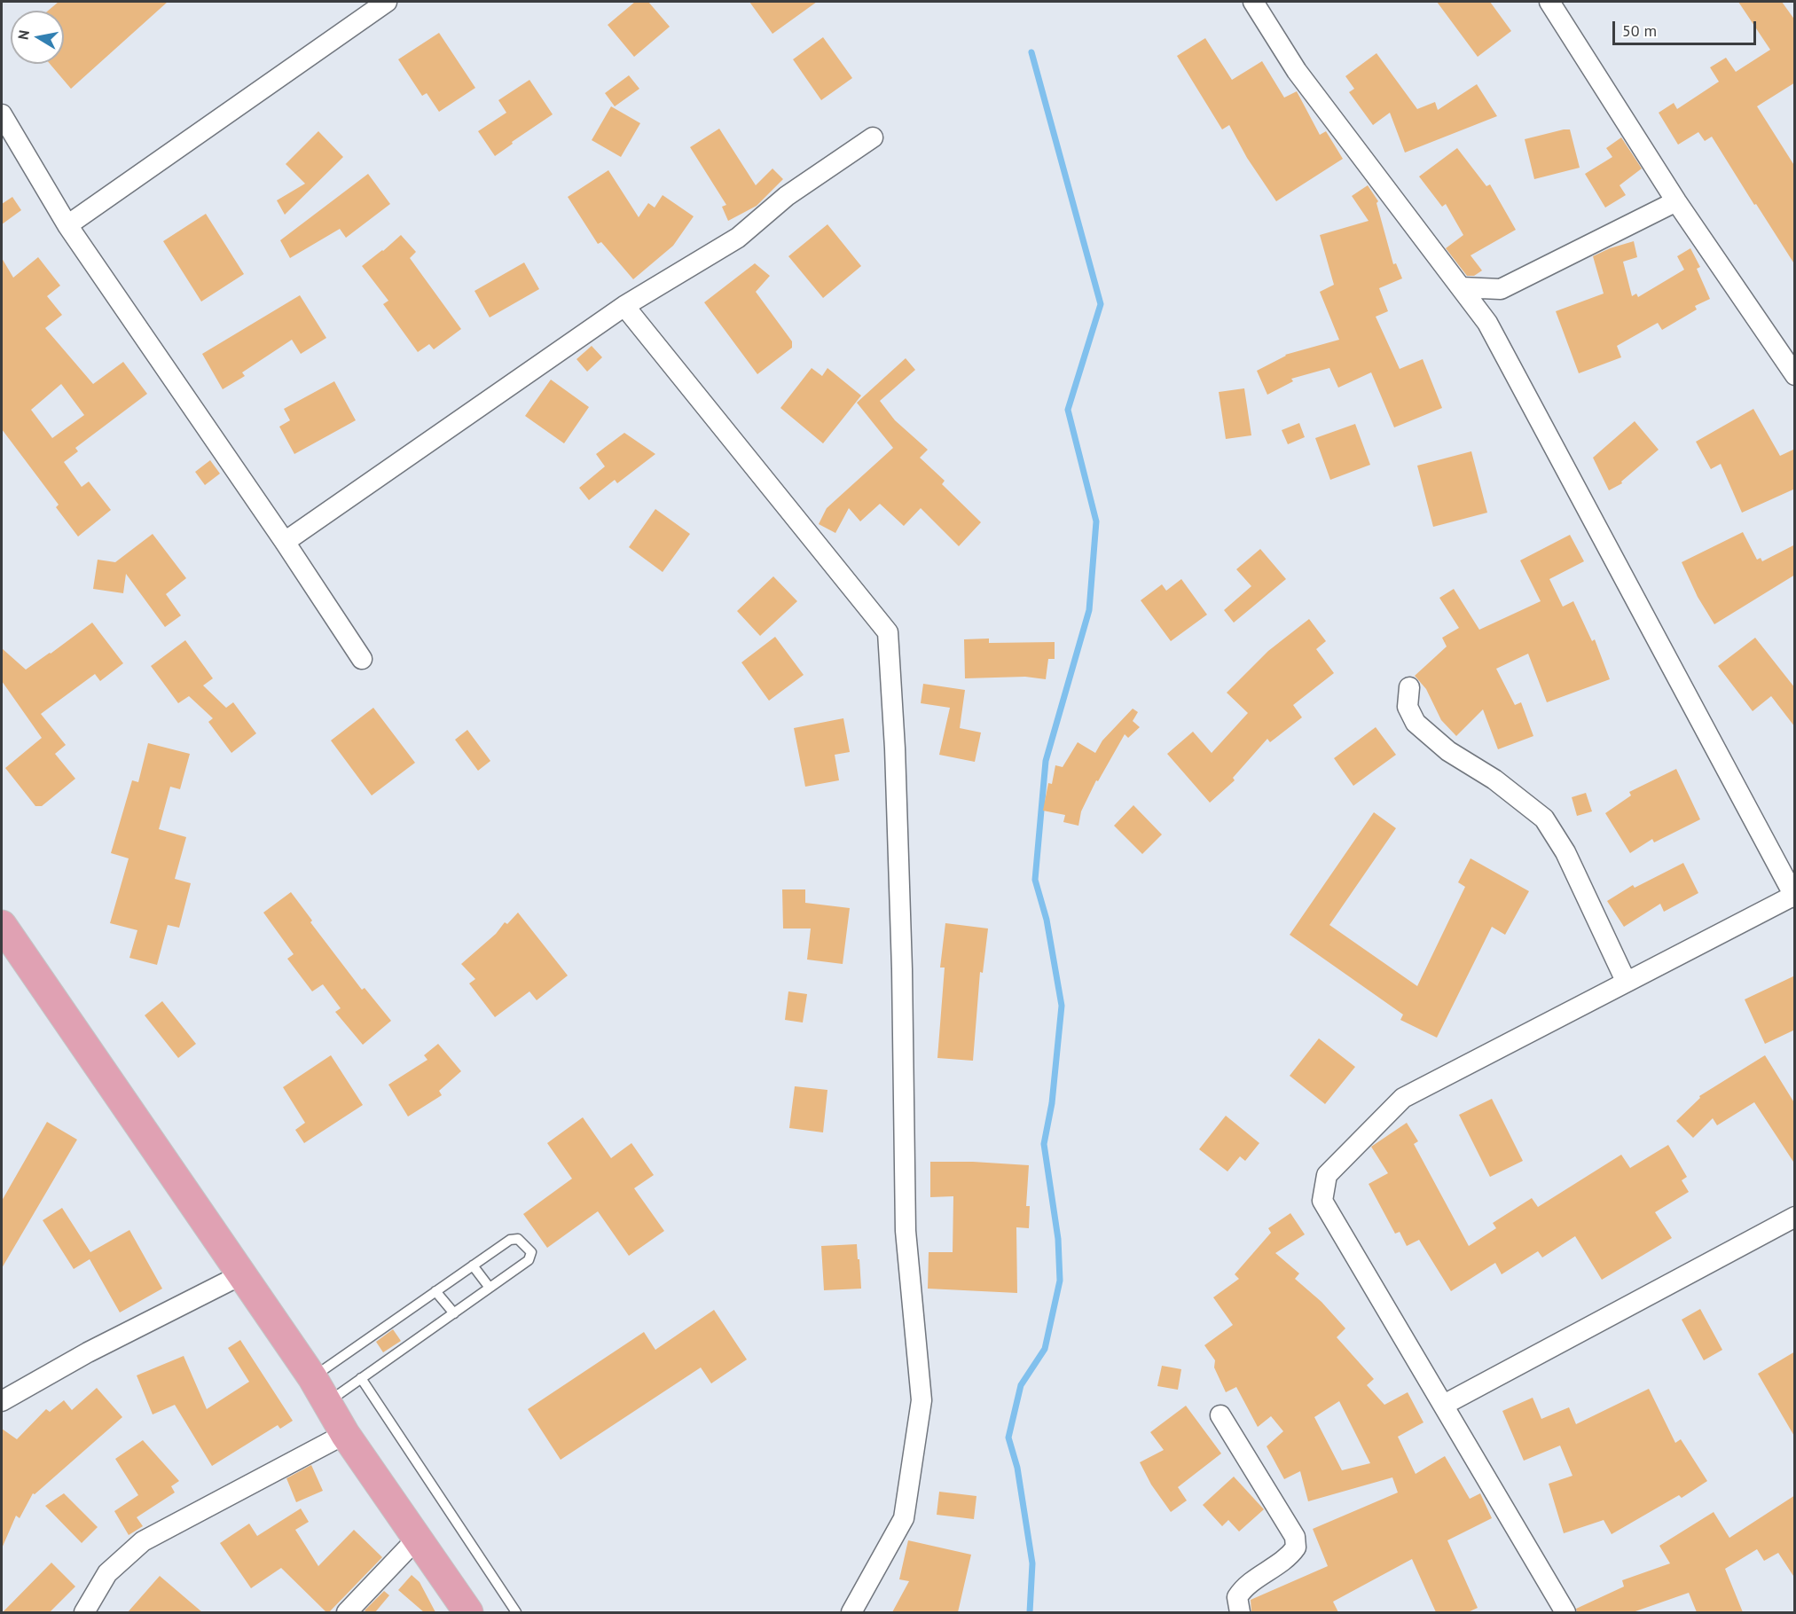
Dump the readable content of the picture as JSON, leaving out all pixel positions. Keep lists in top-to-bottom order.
{
  "scale_bar": "50 m",
  "north": "left"
}
